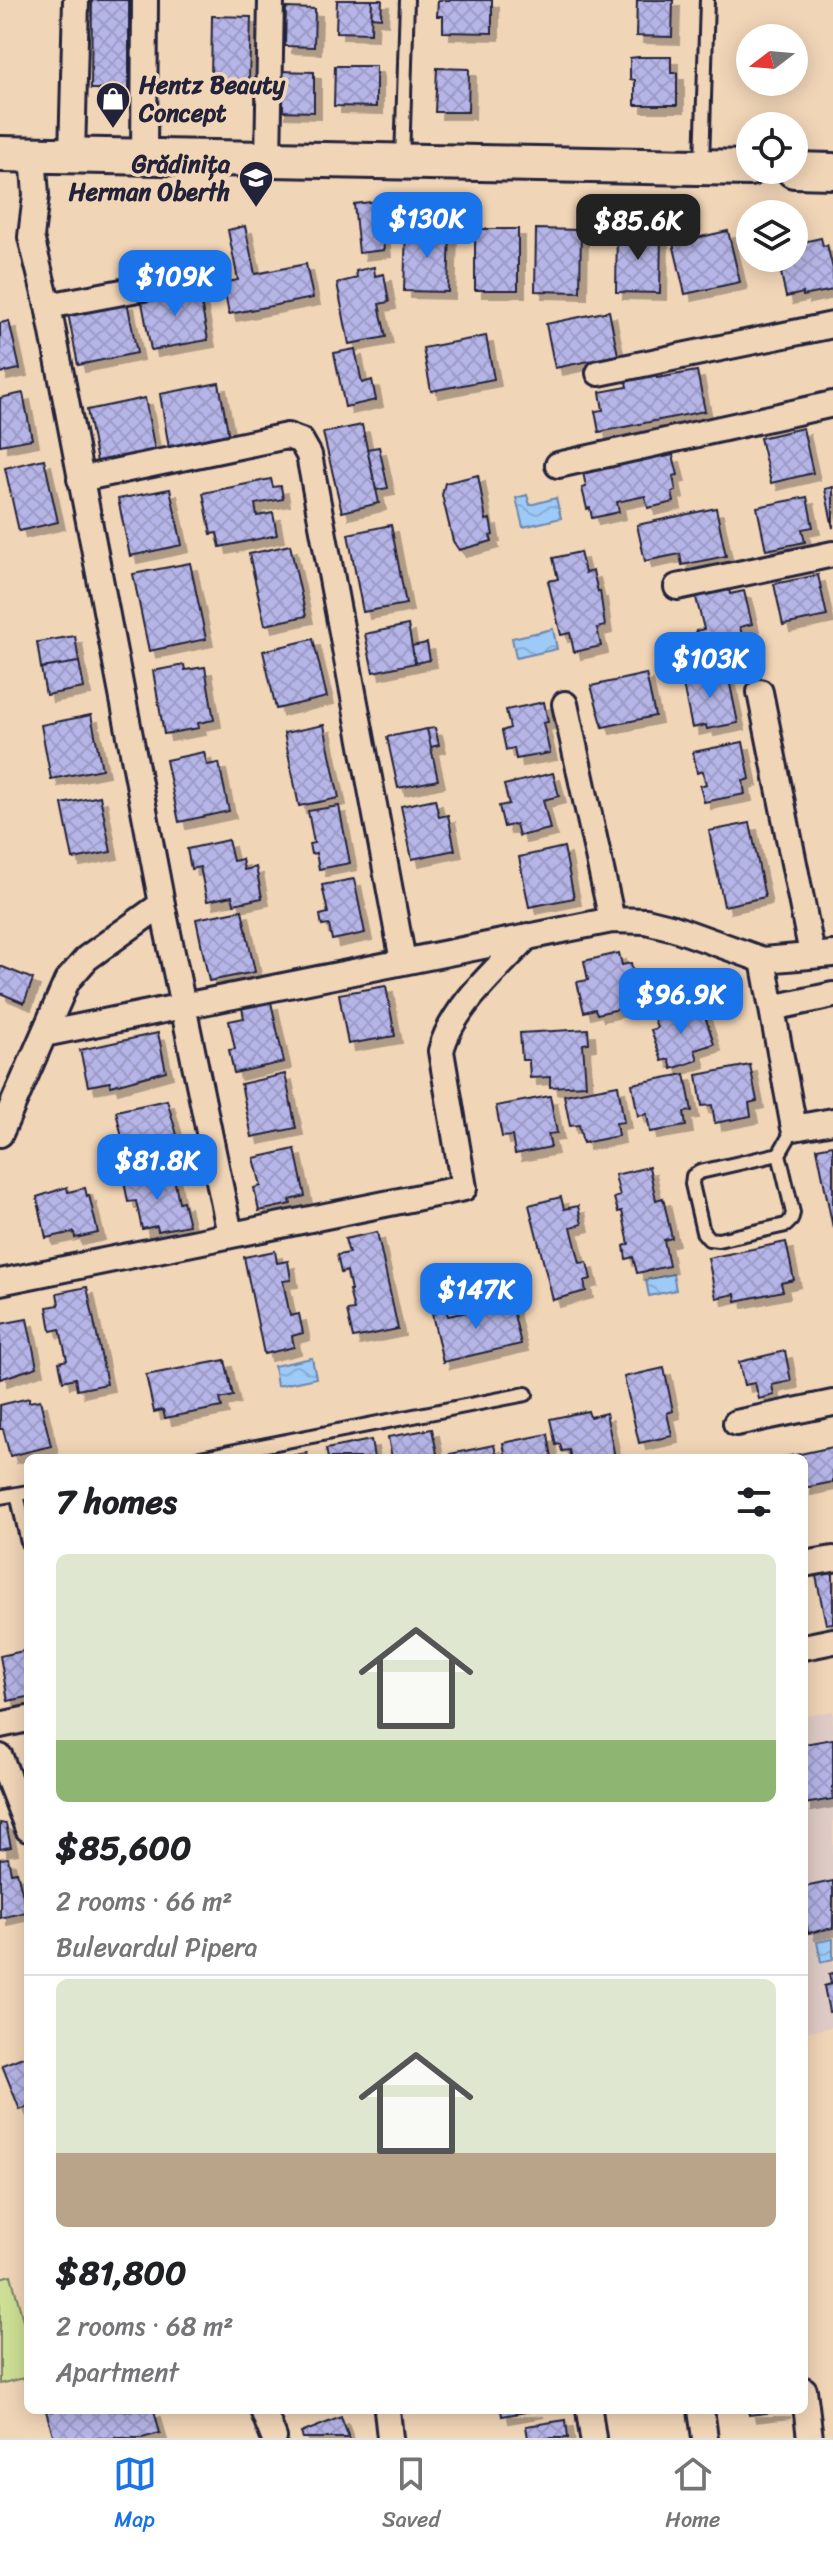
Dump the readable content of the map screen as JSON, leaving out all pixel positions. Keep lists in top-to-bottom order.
{
  "places": {
    "shop": ["Hentz Beauty Concept"],
    "school or university": ["Grădinița Herman Oberth"]
  },
  "north": "left",
  "page": {
    "price": [
      "$130K",
      "$85.6K",
      "$109K",
      "$103K",
      "$96.9K",
      "$81.8K",
      "$147K"
    ],
    "heading": "7 homes",
    "list": [
      {
        "name": "$85,600",
        "note": "2 rooms · 66 m² · Bulevardul Pipera"
      },
      {
        "name": "$81,800",
        "note": "2 rooms · 68 m² · Apartment"
      }
    ],
    "tabs": ["Map", "Saved", "Home"]
  }
}
